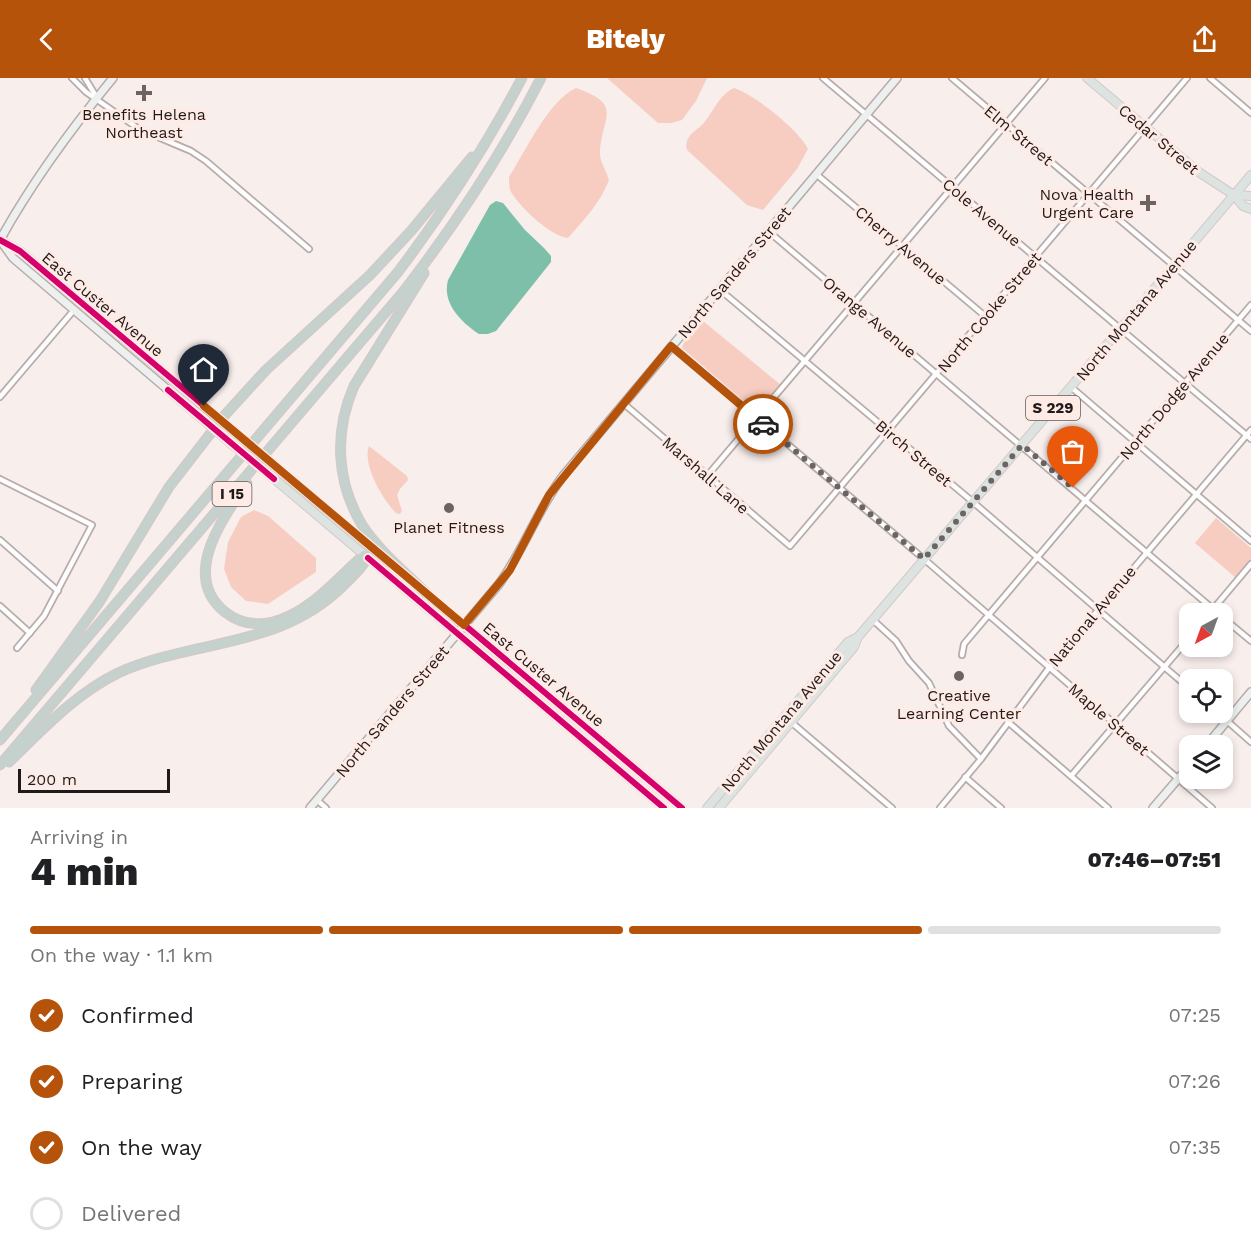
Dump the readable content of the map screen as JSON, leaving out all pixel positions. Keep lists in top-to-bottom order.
{
  "streets": {
    "highway": ["I 15"],
    "main road": [
      "Cedar Street",
      "East Custer Avenue",
      "North Montana Avenue",
      "S 229"
    ],
    "street": [
      "Elm Street",
      "Cole Avenue",
      "Cherry Avenue",
      "North Sanders Street",
      "North Cooke Street",
      "Orange Avenue",
      "North Dodge Avenue",
      "Birch Street",
      "Marshall Lane",
      "National Avenue",
      "Maple Street"
    ]
  },
  "crossings": [
    ["Elm Street", "North Montana Avenue"],
    ["Elm Street", "North Cooke Street"],
    ["Elm Street", "North Dodge Avenue"],
    ["Cedar Street", "North Montana Avenue"],
    ["Cedar Street", "North Cooke Street"],
    ["Cole Avenue", "North Sanders Street"],
    ["Cole Avenue", "North Montana Avenue"],
    ["Cole Avenue", "North Cooke Street"],
    ["Cole Avenue", "North Dodge Avenue"],
    ["Cole Avenue", "National Avenue"],
    ["Cherry Avenue", "North Sanders Street"],
    ["Cherry Avenue", "North Cooke Street"],
    ["North Sanders Street", "East Custer Avenue"],
    ["North Sanders Street", "Orange Avenue"],
    ["North Sanders Street", "Birch Street"],
    ["North Sanders Street", "Marshall Lane"],
    ["North Montana Avenue", "Orange Avenue"],
    ["North Montana Avenue", "Birch Street"],
    ["North Montana Avenue", "Maple Street"],
    ["North Cooke Street", "Orange Avenue"],
    ["North Cooke Street", "Birch Street"],
    ["North Cooke Street", "Marshall Lane"],
    ["North Cooke Street", "Maple Street"],
    ["Orange Avenue", "North Dodge Avenue"],
    ["Orange Avenue", "National Avenue"],
    ["North Dodge Avenue", "Birch Street"],
    ["North Dodge Avenue", "Maple Street"],
    ["Birch Street", "National Avenue"],
    ["National Avenue", "Maple Street"]
  ],
  "places": {
    "health": ["Benefits Helena Northeast", "Nova Health Urgent Care"],
    "other": ["Planet Fitness", "Creative Learning Center"]
  },
  "scale_bar": "200 m",
  "north": "bottom left",
  "page": {
    "header": "Bitely",
    "scale": "200 m",
    "heading": ["4 min", "Arriving in", "07:46–07:51"],
    "bar": "On the way · 1.1 km",
    "list": [
      ["Confirmed", "07:25"],
      ["Preparing", "07:26"],
      ["On the way", "07:35"],
      "Delivered"
    ]
  }
}
